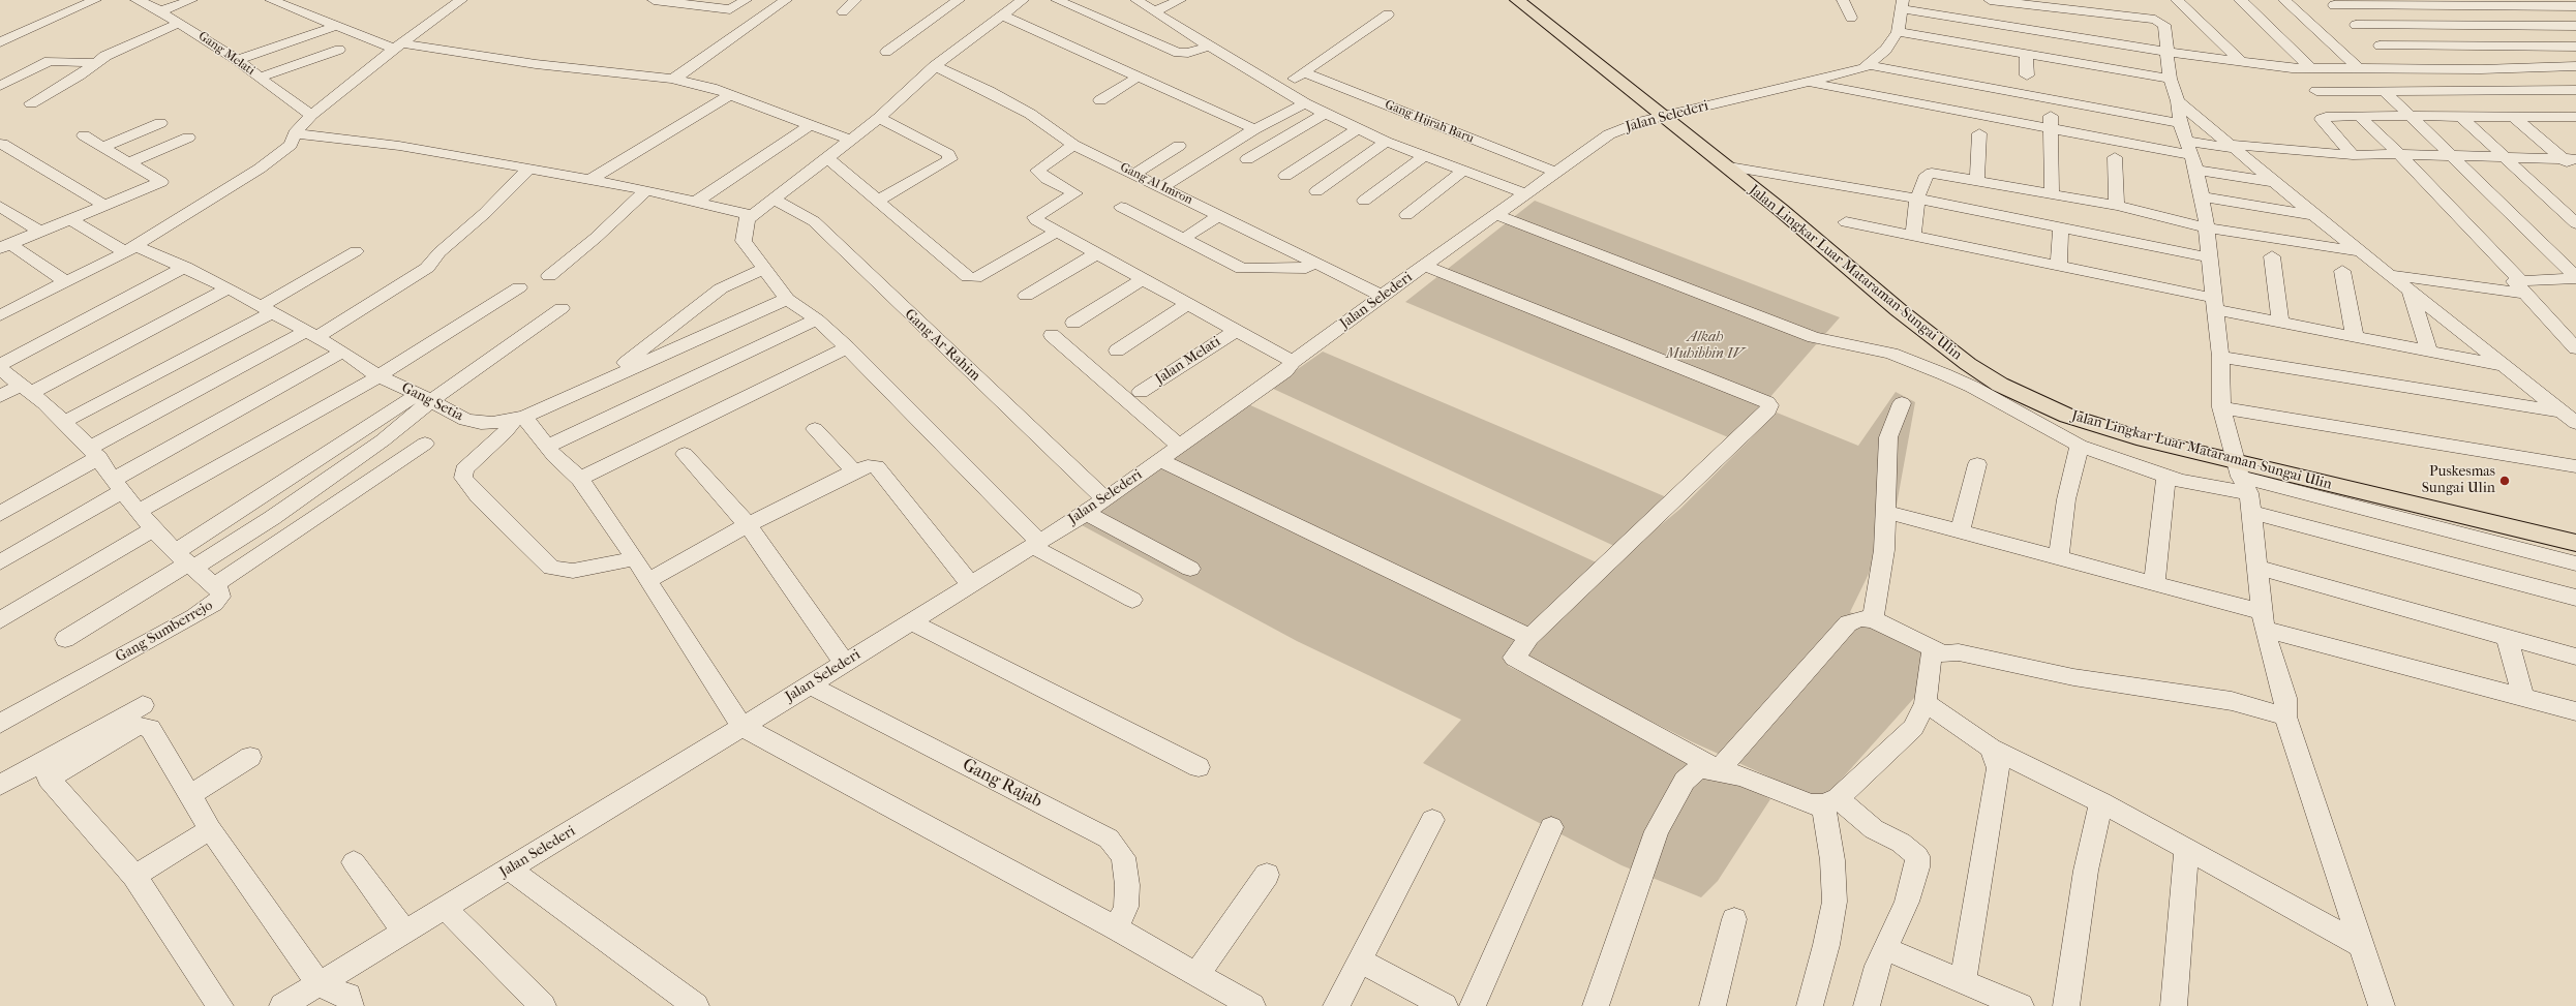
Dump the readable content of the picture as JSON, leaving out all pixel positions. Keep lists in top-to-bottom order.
{
  "streets": {
    "main road": ["Jalan Lingkar Luar Mataraman-Sungai Ulin"],
    "street": [
      "Gang Melati",
      "Jalan Selederi",
      "Gang Hijrah Baru",
      "Gang Al Imron",
      "Gang Ar-Rahim",
      "Jalan Melati",
      "Gang Setia",
      "Gang Sumberrejo",
      "Gang Rajab"
    ]
  },
  "crossings": [
    ["Jalan Selederi", "Gang Hijrah Baru"],
    ["Jalan Selederi", "Gang Al Imron"],
    ["Jalan Selederi", "Jalan Lingkar Luar Mataraman-Sungai Ulin"],
    ["Jalan Selederi", "Gang Ar-Rahim"],
    ["Jalan Selederi", "Gang Rajab"]
  ],
  "parks": ["Alkah Muhibbin IV"],
  "places": ["Puskesmas Sungai Ulin"]
}
